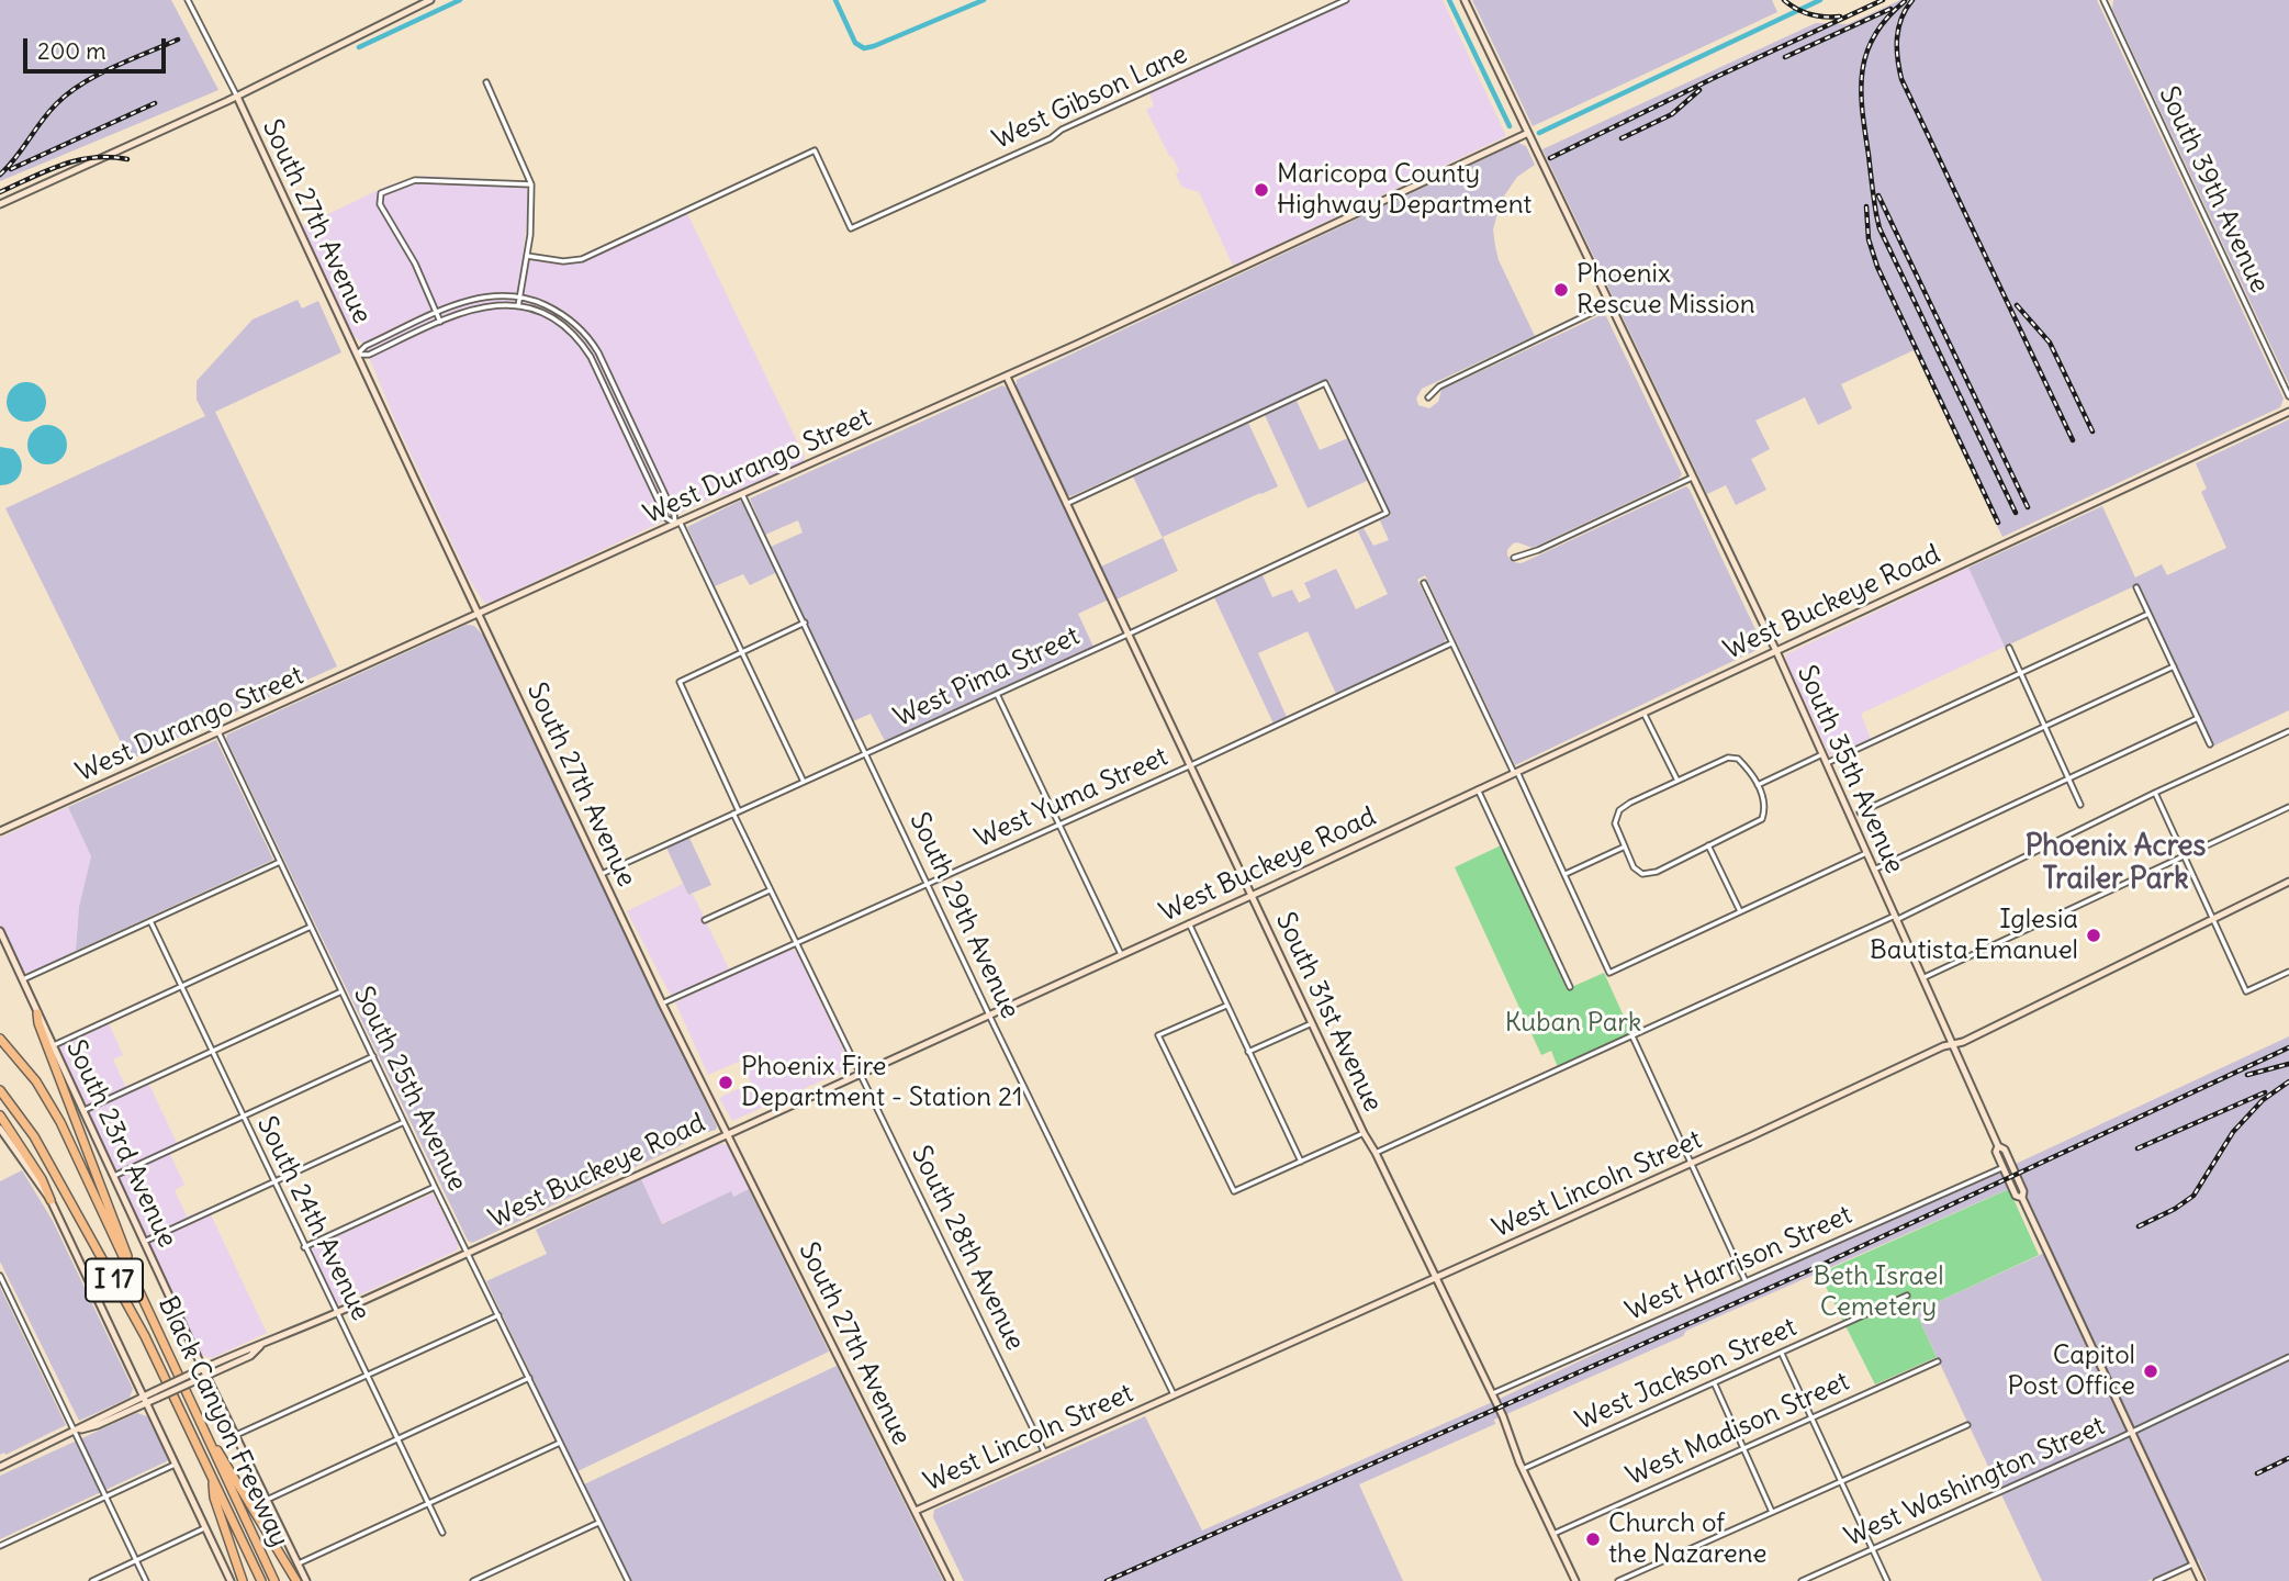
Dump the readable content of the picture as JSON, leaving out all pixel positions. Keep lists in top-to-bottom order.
{
  "streets": {
    "highway": ["I 17", "Black Canyon Freeway"],
    "main road": [
      "South 27th Avenue",
      "West Durango Street",
      "West Buckeye Road",
      "South 35th Avenue",
      "South 31st Avenue",
      "South 23rd Avenue",
      "West Lincoln Street"
    ],
    "street": [
      "West Gibson Lane",
      "South 39th Avenue",
      "West Pima Street",
      "West Yuma Street",
      "South 29th Avenue",
      "South 25th Avenue",
      "South 24th Avenue",
      "South 28th Avenue",
      "West Harrison Street",
      "West Jackson Street",
      "West Madison Street",
      "West Washington Street"
    ]
  },
  "crossings": [
    ["South 27th Avenue", "West Durango Street"],
    ["South 27th Avenue", "West Buckeye Road"],
    ["South 27th Avenue", "West Pima Street"],
    ["South 27th Avenue", "West Yuma Street"],
    ["South 27th Avenue", "West Lincoln Street"],
    ["West Durango Street", "South 35th Avenue"],
    ["West Durango Street", "South 29th Avenue"],
    ["West Durango Street", "South 31st Avenue"],
    ["West Durango Street", "South 25th Avenue"],
    ["West Buckeye Road", "South 35th Avenue"],
    ["West Buckeye Road", "South 29th Avenue"],
    ["West Buckeye Road", "South 31st Avenue"],
    ["West Buckeye Road", "South 25th Avenue"],
    ["West Buckeye Road", "South 23rd Avenue"],
    ["West Buckeye Road", "South 24th Avenue"],
    ["West Buckeye Road", "South 28th Avenue"],
    ["West Pima Street", "South 29th Avenue"],
    ["West Pima Street", "South 31st Avenue"],
    ["West Pima Street", "South 28th Avenue"],
    ["South 35th Avenue", "West Lincoln Street"],
    ["South 35th Avenue", "West Washington Street"],
    ["West Yuma Street", "South 29th Avenue"],
    ["West Yuma Street", "South 31st Avenue"],
    ["West Yuma Street", "South 28th Avenue"],
    ["South 29th Avenue", "West Lincoln Street"],
    ["South 31st Avenue", "West Lincoln Street"],
    ["South 31st Avenue", "West Harrison Street"],
    ["South 31st Avenue", "West Jackson Street"],
    ["South 31st Avenue", "West Madison Street"],
    ["West Lincoln Street", "South 28th Avenue"]
  ],
  "districts": ["Phoenix Acres Trailer Park"],
  "parks": ["Kuban Park", "Beth Israel Cemetery"],
  "places": [
    "Maricopa County Highway Department",
    "Phoenix Rescue Mission",
    "Iglesia Bautista Emanuel",
    "Phoenix Fire Department - Station 21",
    "Capitol Post Office",
    "Church of the Nazarene"
  ],
  "scale_bar": "200 m"
}
